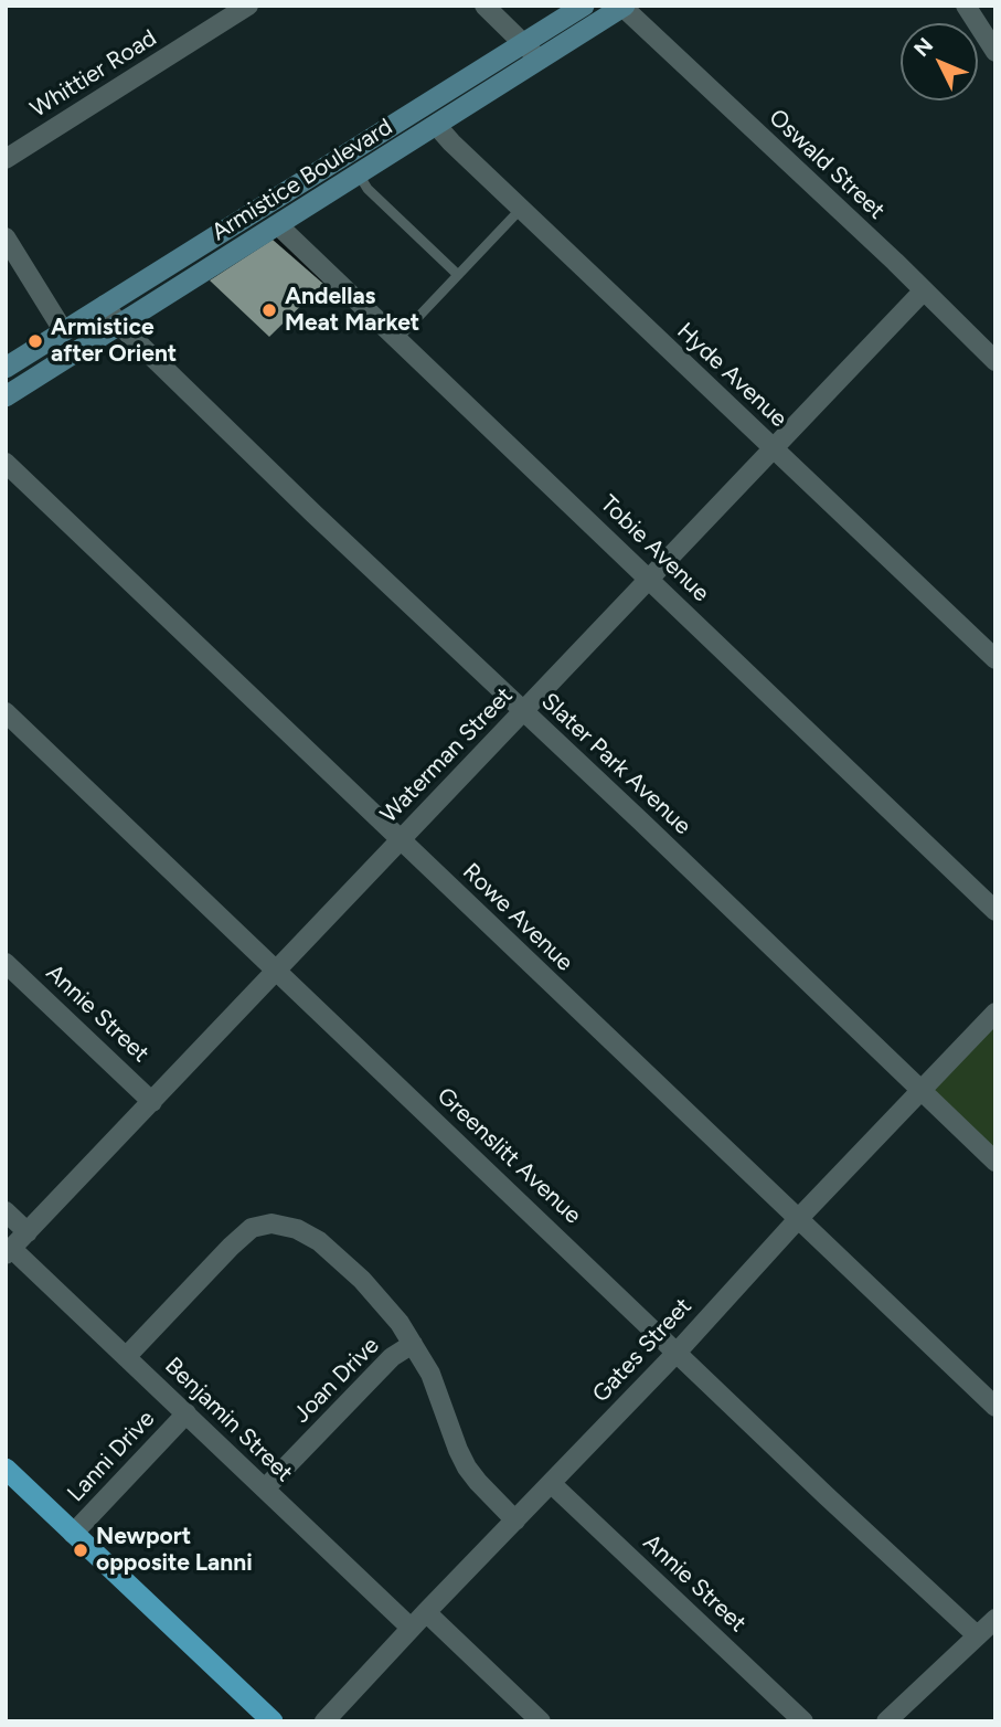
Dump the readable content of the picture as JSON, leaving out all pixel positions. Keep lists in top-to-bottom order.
{
  "streets": {
    "main road": ["Armistice Boulevard"],
    "street": [
      "Whittier Road",
      "Oswald Street",
      "Hyde Avenue",
      "Tobie Avenue",
      "Waterman Street",
      "Slater Park Avenue",
      "Rowe Avenue",
      "Annie Street",
      "Greenslitt Avenue",
      "Gates Street",
      "Joan Drive",
      "Benjamin Street",
      "Lanni Drive"
    ]
  },
  "crossings": [
    ["Oswald Street", "Armistice Boulevard"],
    ["Oswald Street", "Waterman Street"],
    ["Armistice Boulevard", "Hyde Avenue"],
    ["Armistice Boulevard", "Tobie Avenue"],
    ["Armistice Boulevard", "Slater Park Avenue"],
    ["Hyde Avenue", "Waterman Street"],
    ["Tobie Avenue", "Waterman Street"],
    ["Waterman Street", "Slater Park Avenue"],
    ["Waterman Street", "Rowe Avenue"],
    ["Waterman Street", "Annie Street"],
    ["Waterman Street", "Greenslitt Avenue"],
    ["Waterman Street", "Benjamin Street"],
    ["Slater Park Avenue", "Gates Street"],
    ["Rowe Avenue", "Gates Street"],
    ["Annie Street", "Gates Street"],
    ["Greenslitt Avenue", "Gates Street"],
    ["Gates Street", "Benjamin Street"],
    ["Joan Drive", "Benjamin Street"],
    ["Benjamin Street", "Lanni Drive"]
  ],
  "places": ["Andellas Meat Market", "Armistice after Orient", "Newport opposite Lanni"],
  "north": "top left"
}
